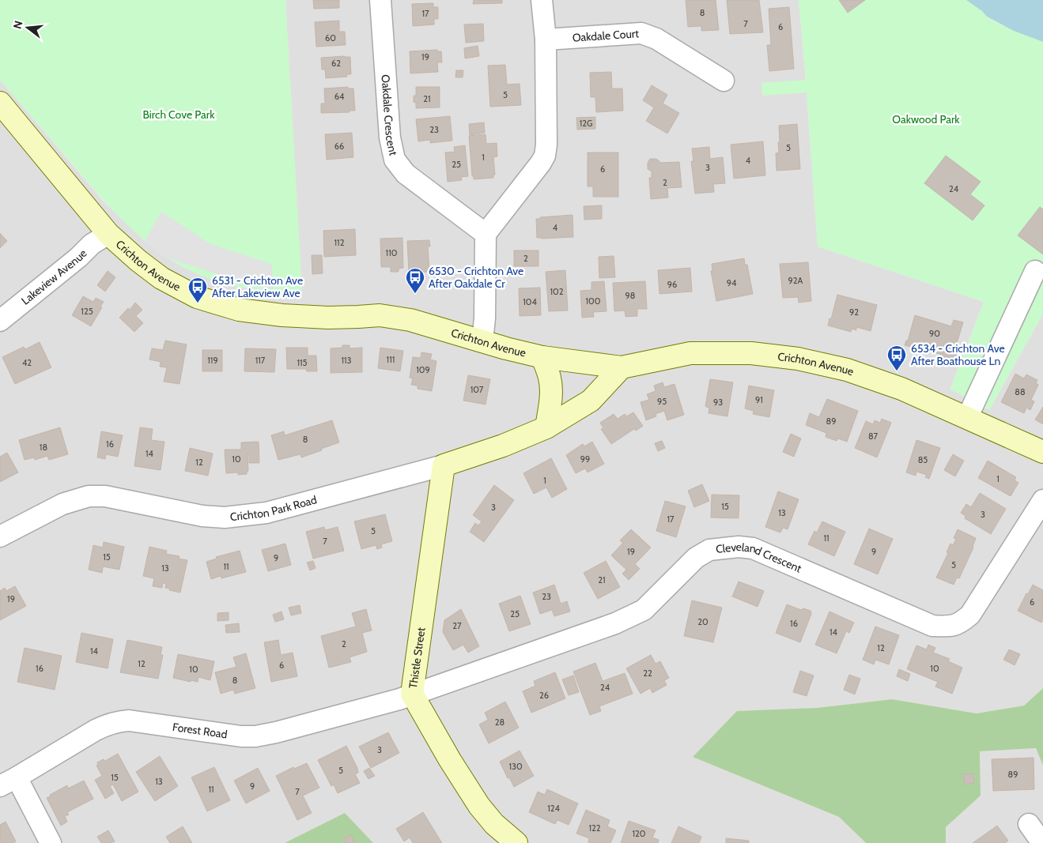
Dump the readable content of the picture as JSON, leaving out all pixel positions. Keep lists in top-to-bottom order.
{
  "streets": {
    "street": [
      "Oakdale Court",
      "Oakdale Crescent",
      "Crichton Avenue",
      "Lakeview Avenue",
      "Crichton Park Road",
      "Cleveland Crescent",
      "Thistle Street",
      "Forest Road"
    ]
  },
  "crossings": [
    ["Crichton Avenue", "Lakeview Avenue"],
    ["Crichton Avenue", "Crichton Park Road"],
    ["Crichton Park Road", "Thistle Street"],
    ["Cleveland Crescent", "Thistle Street"],
    ["Cleveland Crescent", "Forest Road"],
    ["Thistle Street", "Forest Road"]
  ],
  "parks": ["Birch Cove Park", "Oakwood Park"],
  "places": {
    "bus stop": ["6530 - Crichton Ave After Oakdale Cr", "6531 - Crichton Ave After Lakeview Ave", "6534 - Crichton Ave After Boathouse Ln"]
  },
  "house_numbers": [
    "8",
    "17",
    "7",
    "6",
    "60",
    "19",
    "62",
    "5",
    "64",
    "21",
    "12G",
    "23",
    "66",
    "5",
    "1",
    "4",
    "25",
    "3",
    "6",
    "2",
    "24",
    "4",
    "112",
    "110",
    "2",
    "92A",
    "94",
    "96",
    "102",
    "98",
    "100",
    "104",
    "125",
    "92",
    "90",
    "111",
    "119",
    "117",
    "113",
    "42",
    "115",
    "109",
    "107",
    "88",
    "91",
    "95",
    "93",
    "89",
    "87",
    "8",
    "16",
    "18",
    "14",
    "10",
    "99",
    "85",
    "12",
    "1",
    "1",
    "15",
    "3",
    "13",
    "3",
    "17",
    "5",
    "11",
    "7",
    "19",
    "9",
    "15",
    "9",
    "5",
    "11",
    "13",
    "21",
    "23",
    "19",
    "6",
    "25",
    "20",
    "16",
    "27",
    "14",
    "2",
    "12",
    "14",
    "12",
    "6",
    "16",
    "10",
    "10",
    "22",
    "8",
    "24",
    "26",
    "28",
    "3",
    "130",
    "5",
    "89",
    "15",
    "13",
    "9",
    "11",
    "7",
    "124",
    "122",
    "120"
  ],
  "north": "left"
}
